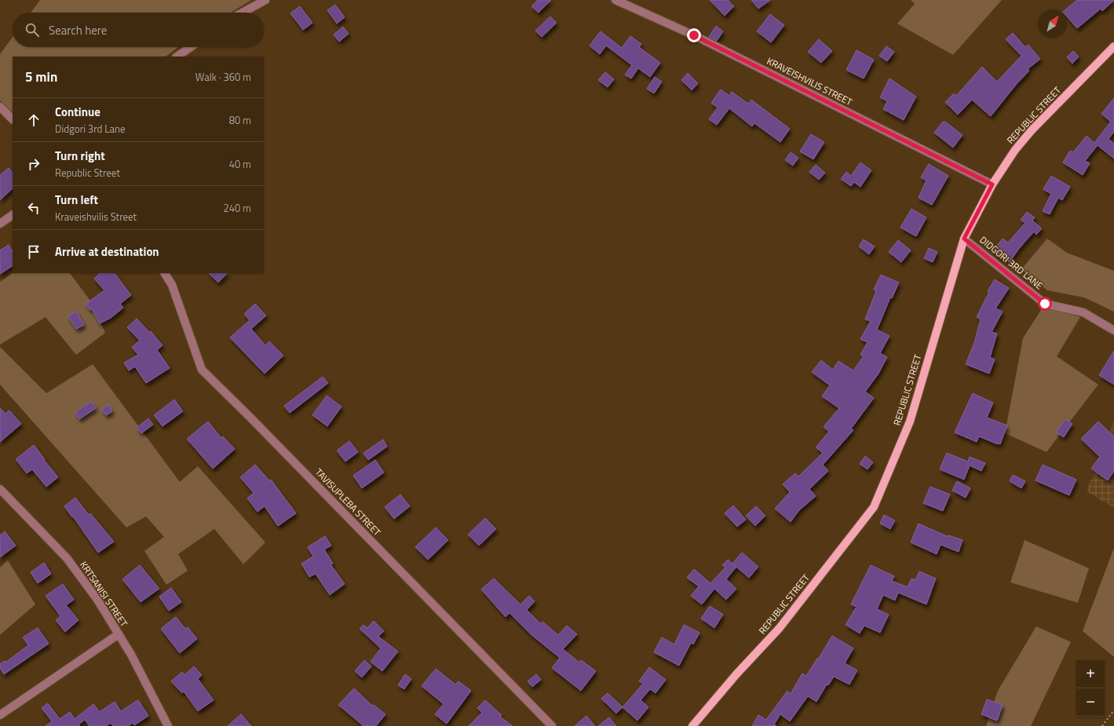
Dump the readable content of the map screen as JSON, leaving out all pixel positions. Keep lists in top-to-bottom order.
{
  "streets": {
    "main road": ["REPUBLIC STREET"],
    "street": [
      "KRAVEISHVILIS STREET",
      "DIDGORI 3RD LANE",
      "TAVISUPLEBA STREET",
      "KRTSANISI STREET"
    ]
  },
  "crossings": [
    ["KRAVEISHVILIS STREET", "REPUBLIC STREET"],
    ["REPUBLIC STREET", "DIDGORI 3RD LANE"]
  ],
  "north": "top right",
  "page": {
    "search": "Search here",
    "heading": ["5 min", "Walk · 360 m"],
    "list": [
      ["Continue", "Didgori 3rd Lane", "80 m"],
      ["Turn right", "Republic Street", "40 m"],
      ["Turn left", "Kraveishvilis Street", "240 m"],
      "Arrive at destination"
    ],
    "map_buttons": ["+", "−"]
  }
}
